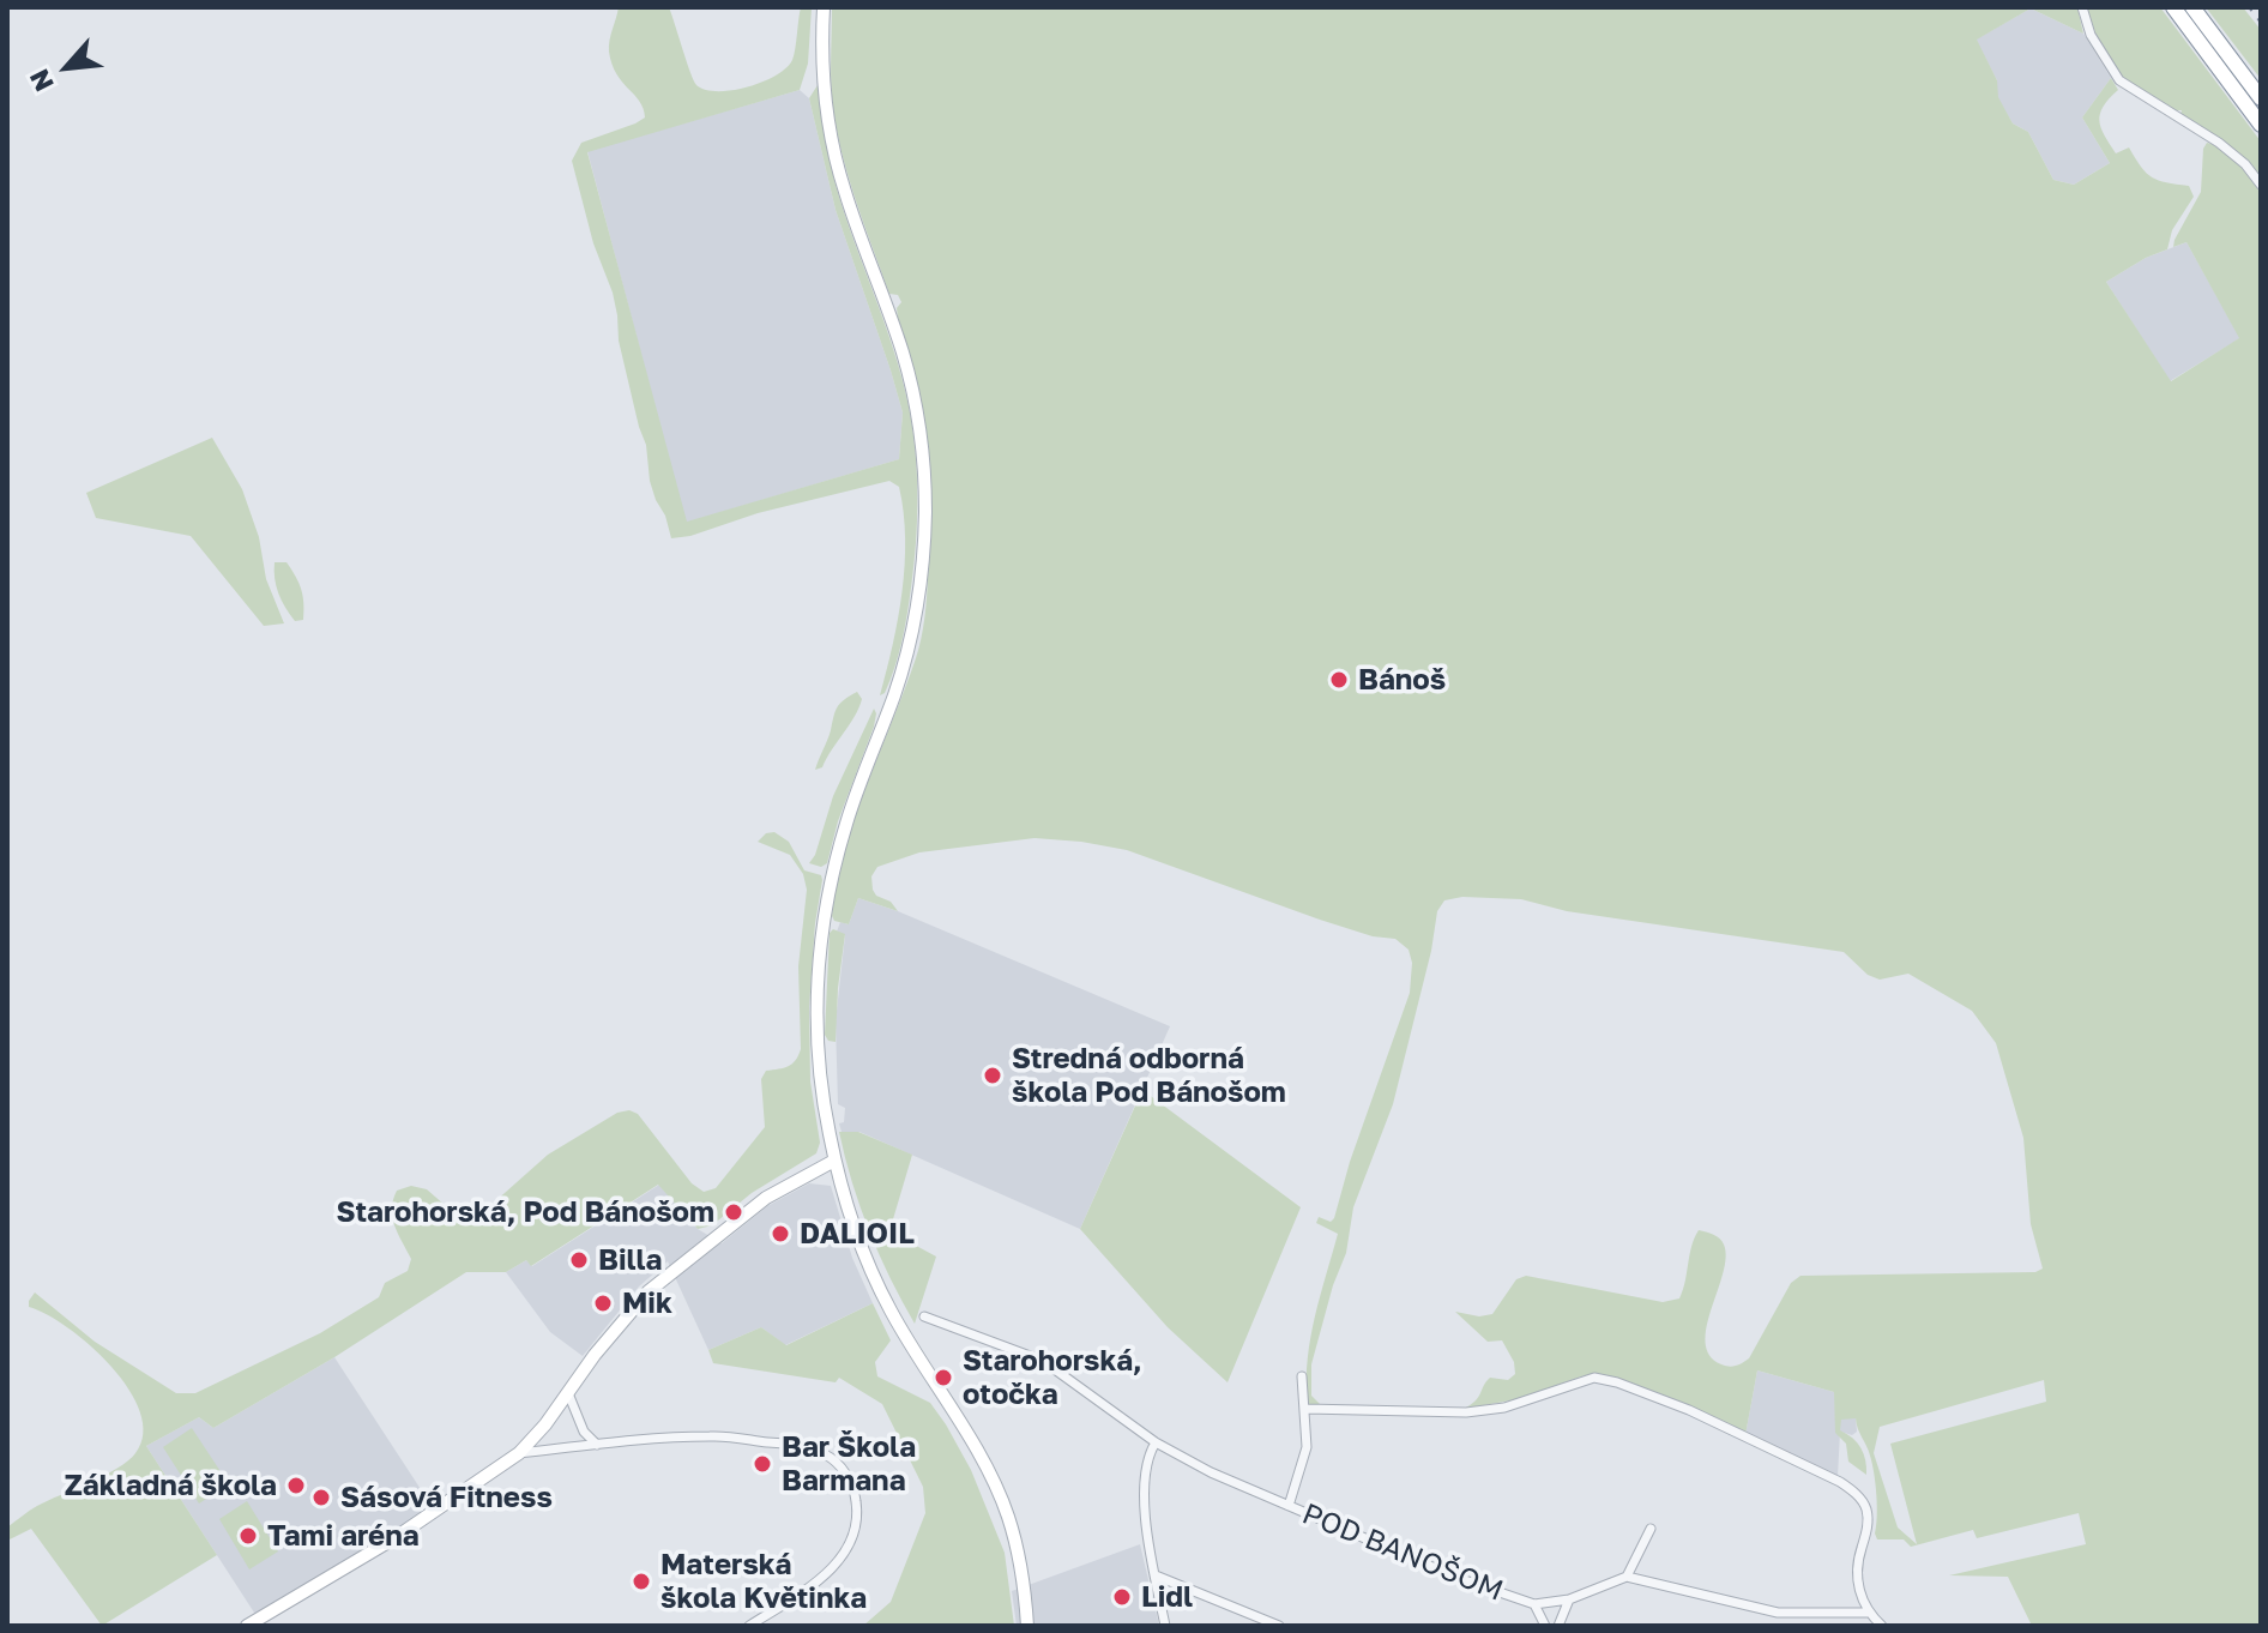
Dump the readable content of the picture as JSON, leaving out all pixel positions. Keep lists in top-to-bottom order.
{
  "streets": {
    "street": ["POD BANOŠOM"]
  },
  "places": [
    "Bánoš",
    "Stredná odborná škola Pod Bánošom",
    "Starohorská, Pod Bánošom",
    "DALIOIL",
    "Billa",
    "Mik",
    "Starohorská, otočka",
    "Bar Škola Barmana",
    "Základná škola",
    "Sásová Fitness",
    "Tami aréna",
    "Materská škola Květinka",
    "Lidl"
  ],
  "north": "bottom left"
}
